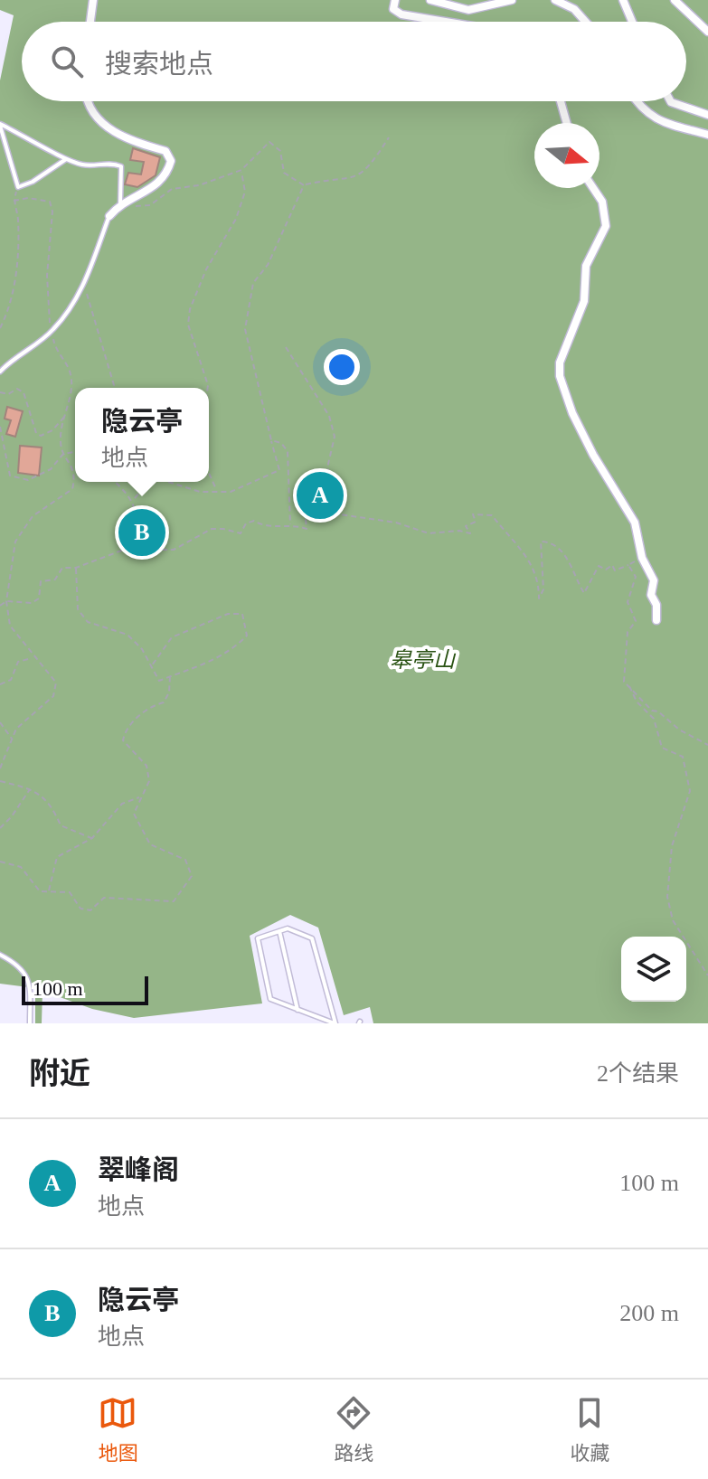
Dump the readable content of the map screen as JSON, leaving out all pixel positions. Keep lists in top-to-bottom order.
{
  "parks": ["皋亭山"],
  "scale_bar": "100 m",
  "north": "right",
  "page": {
    "search": "搜索地点",
    "popup": ["隐云亭", "地点"],
    "pins": ["A", "B"],
    "scale": "100 m",
    "heading": ["附近", "2个结果"],
    "list": [
      {
        "mark": "A",
        "name": "翠峰阁",
        "note": "地点",
        "value": "100 m"
      },
      {
        "mark": "B",
        "name": "隐云亭",
        "note": "地点",
        "value": "200 m"
      }
    ],
    "nav": ["地图", "路线", "收藏"]
  }
}
